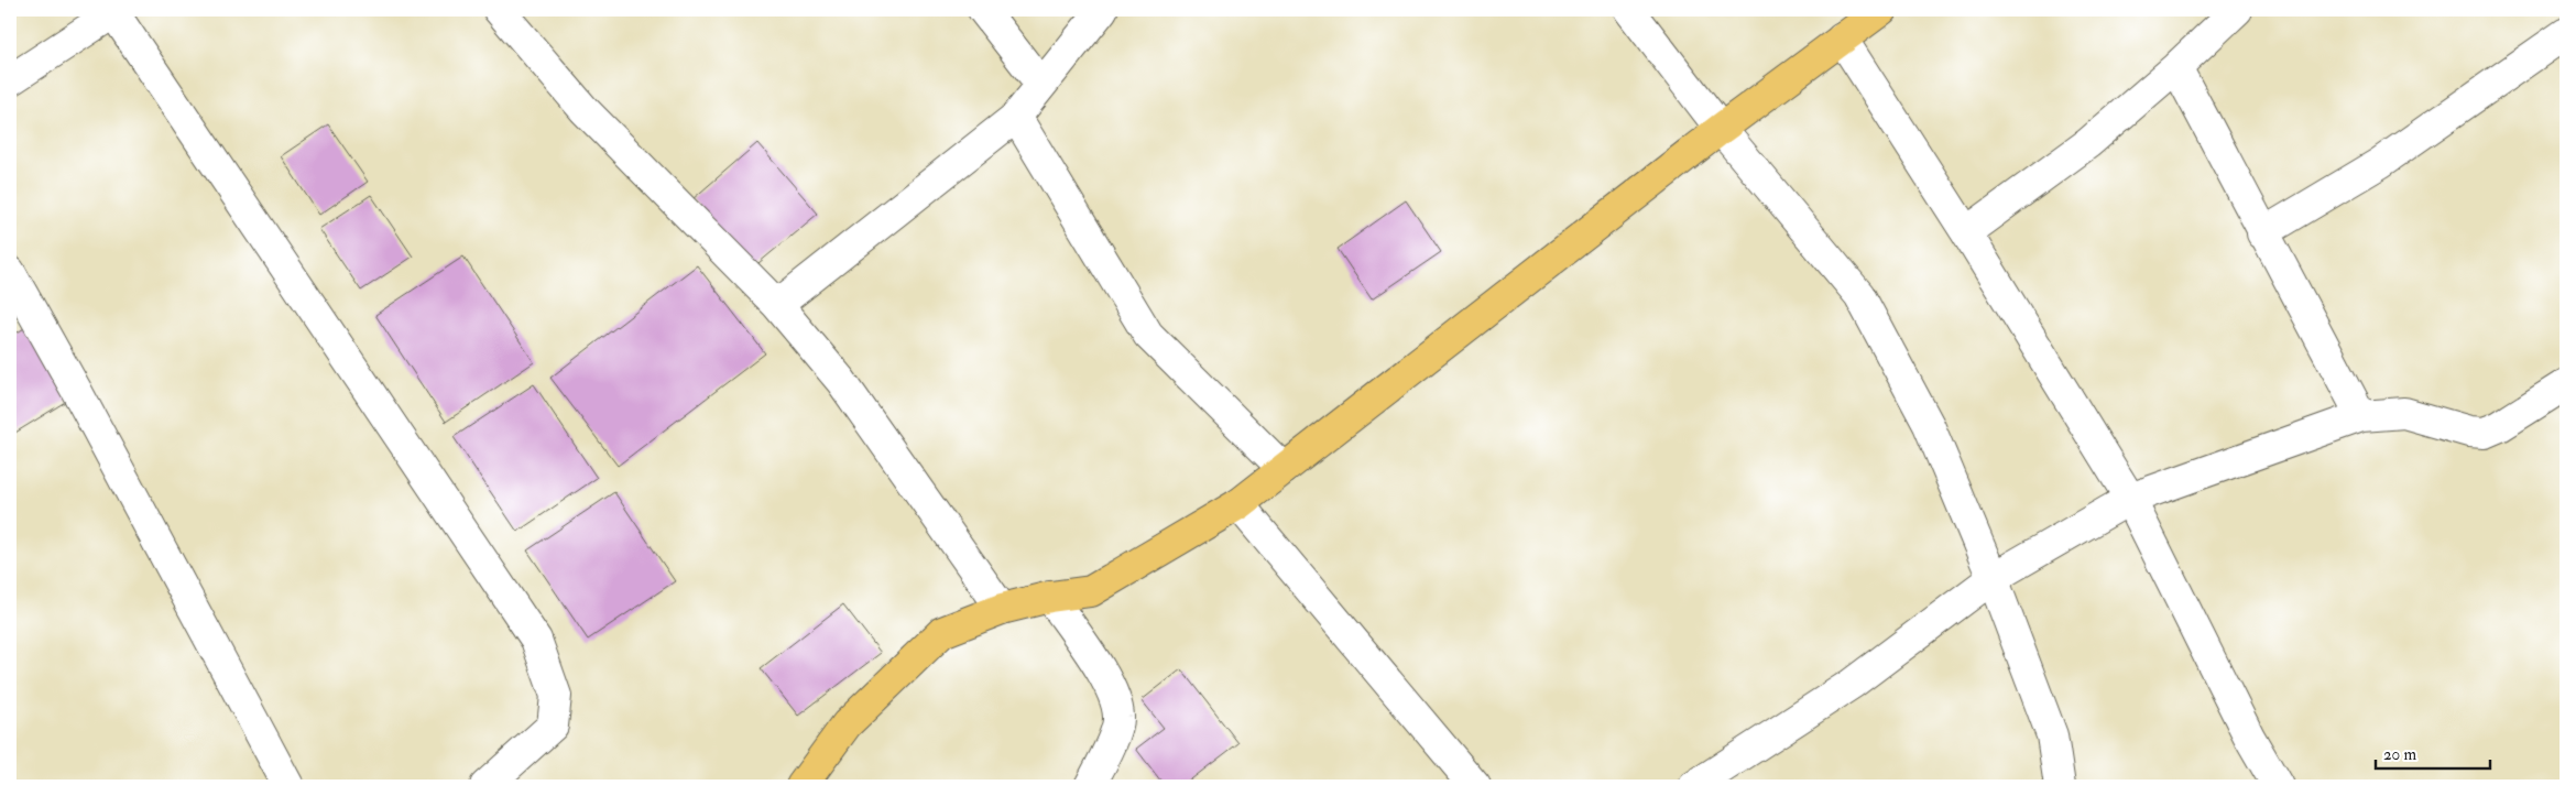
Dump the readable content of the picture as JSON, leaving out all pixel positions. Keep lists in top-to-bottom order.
{
  "scale_bar": "20 m"
}
